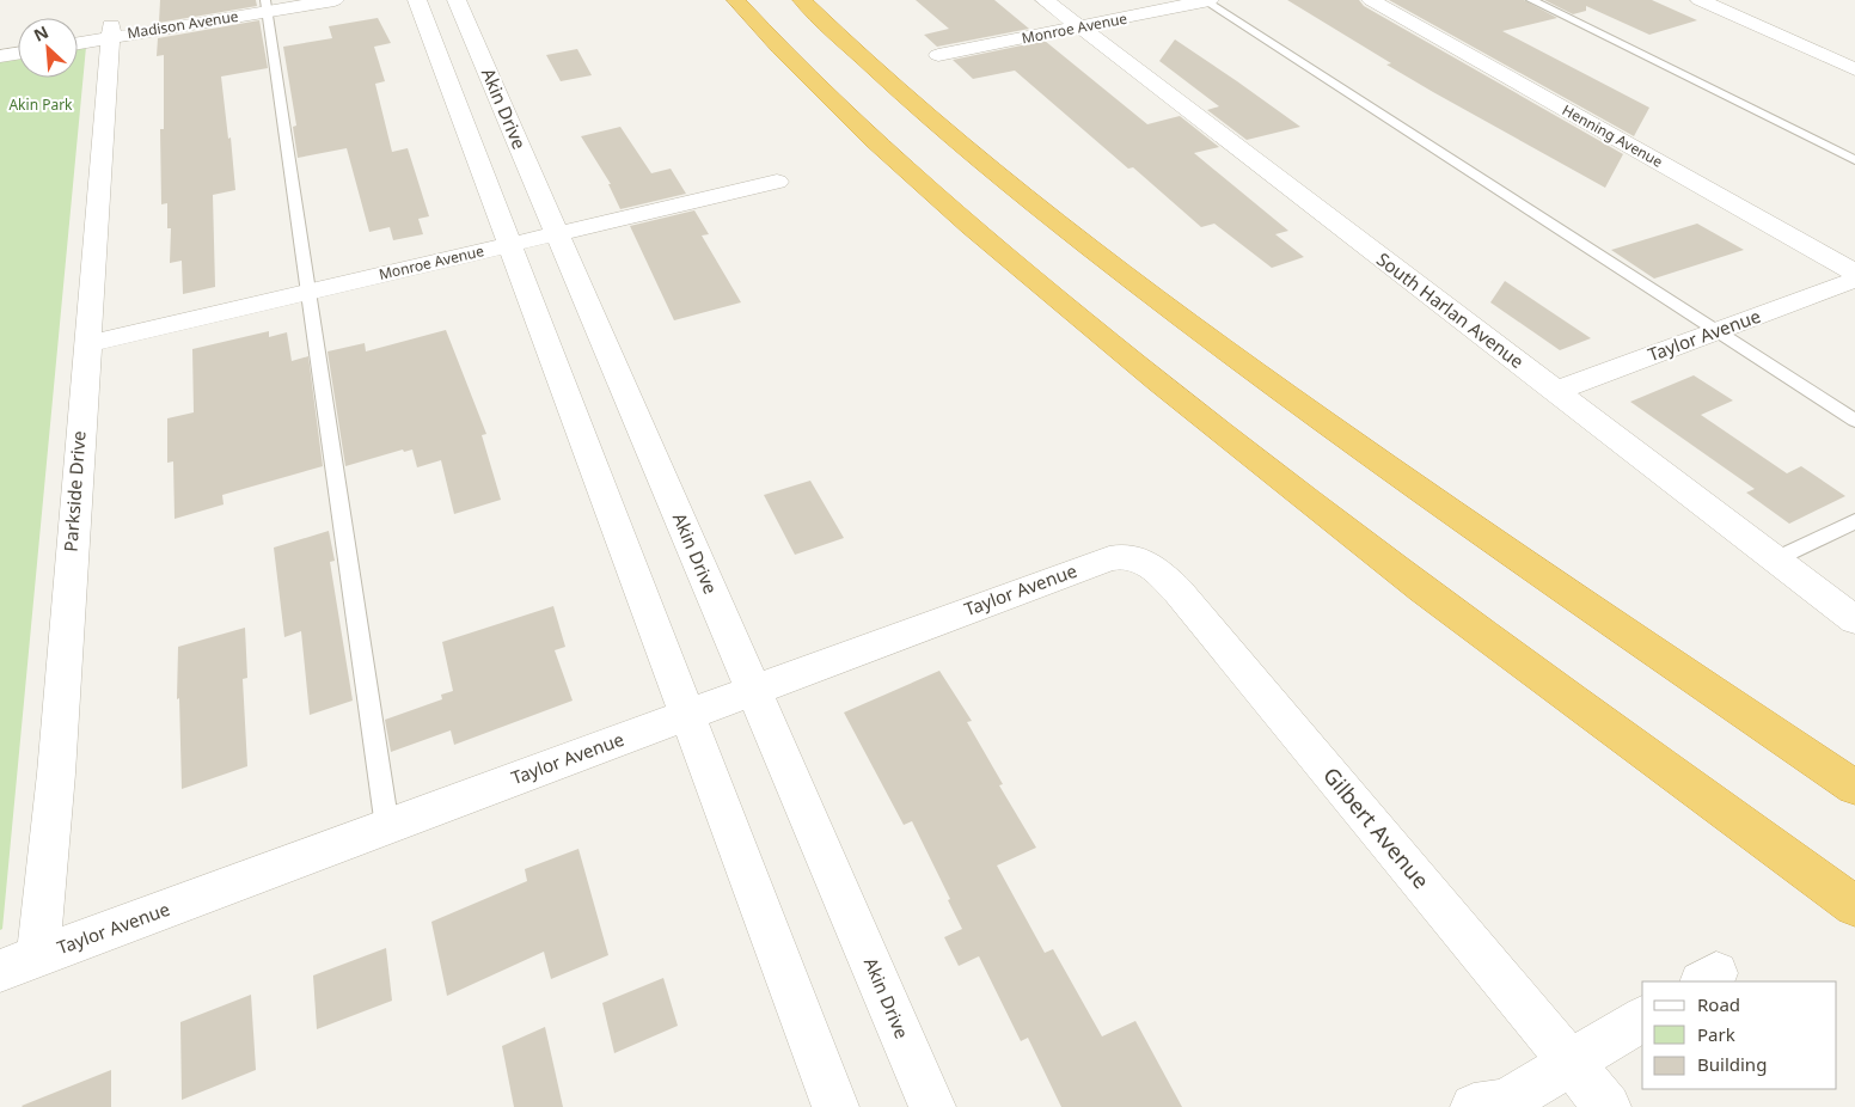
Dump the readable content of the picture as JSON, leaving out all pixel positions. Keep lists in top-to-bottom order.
{
  "streets": {
    "street": [
      "Madison Avenue",
      "Monroe Avenue",
      "Akin Drive",
      "Henning Avenue",
      "South Harlan Avenue",
      "Taylor Avenue",
      "Parkside Drive",
      "Gilbert Avenue"
    ]
  },
  "crossings": [
    ["Madison Avenue", "Parkside Drive"],
    ["Monroe Avenue", "Akin Drive"],
    ["Monroe Avenue", "South Harlan Avenue"],
    ["Monroe Avenue", "Parkside Drive"],
    ["Akin Drive", "Taylor Avenue"],
    ["South Harlan Avenue", "Taylor Avenue"],
    ["Taylor Avenue", "Parkside Drive"],
    ["Taylor Avenue", "Gilbert Avenue"]
  ],
  "parks": ["Akin Park"],
  "legend": ["Road", "Park", "Building"],
  "north": "top left"
}
